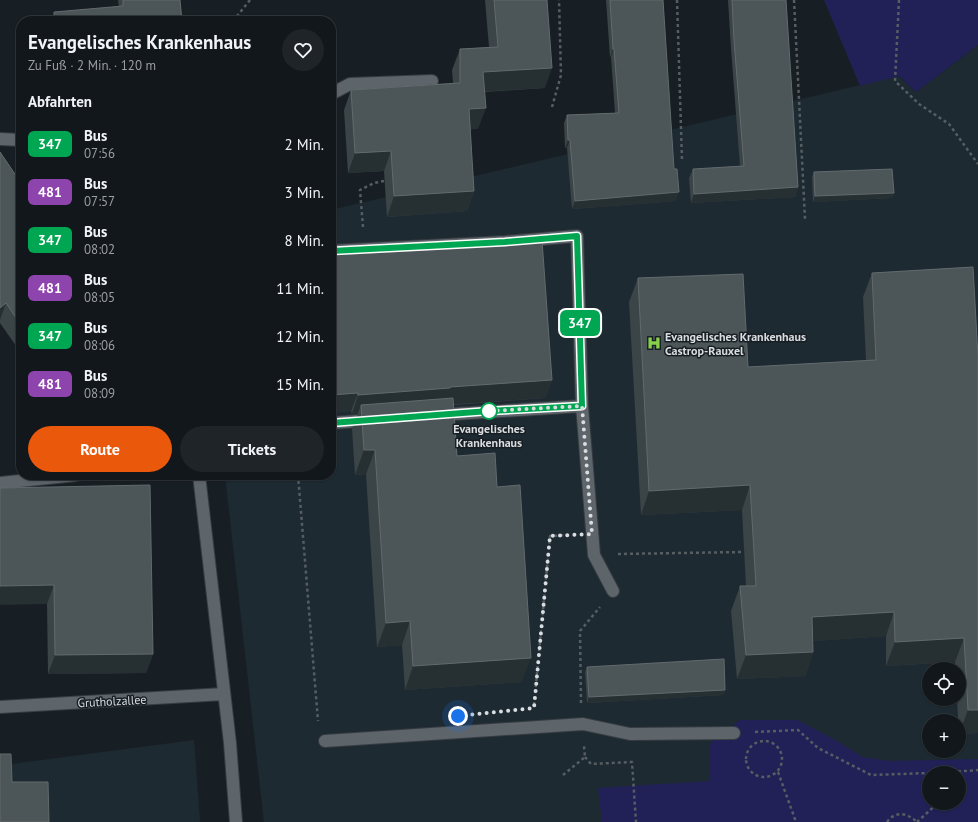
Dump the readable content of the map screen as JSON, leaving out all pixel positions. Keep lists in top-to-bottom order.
{
  "streets": {
    "street": ["Grutholzallee"]
  },
  "places": {
    "hospital": ["Evangelisches Krankenhaus Castrop-Rauxel"],
    "other": ["Evangelisches Krankenhaus"]
  },
  "lines": ["bus line 347"],
  "page": {
    "on_map": "347",
    "heading": [
      ["Evangelisches Krankenhaus", "Zu Fuß · 2 Min. · 120 m"],
      "Abfahrten"
    ],
    "list": [
      {
        "mark": "347",
        "name": "Bus",
        "note": "07:56",
        "value": "2 Min."
      },
      {
        "mark": "481",
        "name": "Bus",
        "note": "07:57",
        "value": "3 Min."
      },
      {
        "mark": "347",
        "name": "Bus",
        "note": "08:02",
        "value": "8 Min."
      },
      {
        "mark": "481",
        "name": "Bus",
        "note": "08:05",
        "value": "11 Min."
      },
      {
        "mark": "347",
        "name": "Bus",
        "note": "08:06",
        "value": "12 Min."
      },
      {
        "mark": "481",
        "name": "Bus",
        "note": "08:09",
        "value": "15 Min."
      }
    ],
    "buttons": ["Route", "Tickets"],
    "map_buttons": ["+", "−"]
  }
}
